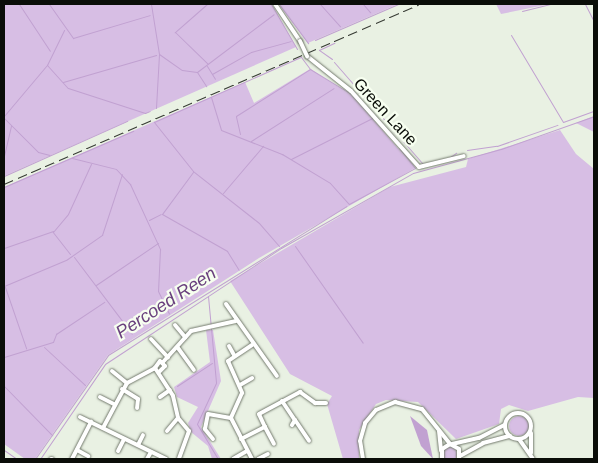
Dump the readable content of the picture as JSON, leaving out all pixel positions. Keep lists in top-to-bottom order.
{
  "streets": {
    "street": ["Green Lane"]
  },
  "water": ["Percoed Reen"]
}
